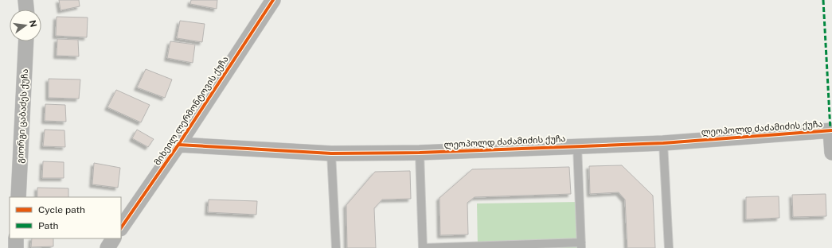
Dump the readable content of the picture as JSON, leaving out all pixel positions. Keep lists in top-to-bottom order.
{
  "streets": {
    "street": ["მიხეილ ლერმონტოვის ქუჩა", "გიორგი ცაბაძეს ქუჩა", "ლეოპოლდ ძაძამიძის ქუჩა"]
  },
  "crossings": [
    ["მიხეილ ლერმონტოვის ქუჩა", "ლეოპოლდ ძაძამიძის ქუჩა"]
  ],
  "legend": ["Cycle path", "Path"],
  "north": "right"
}
